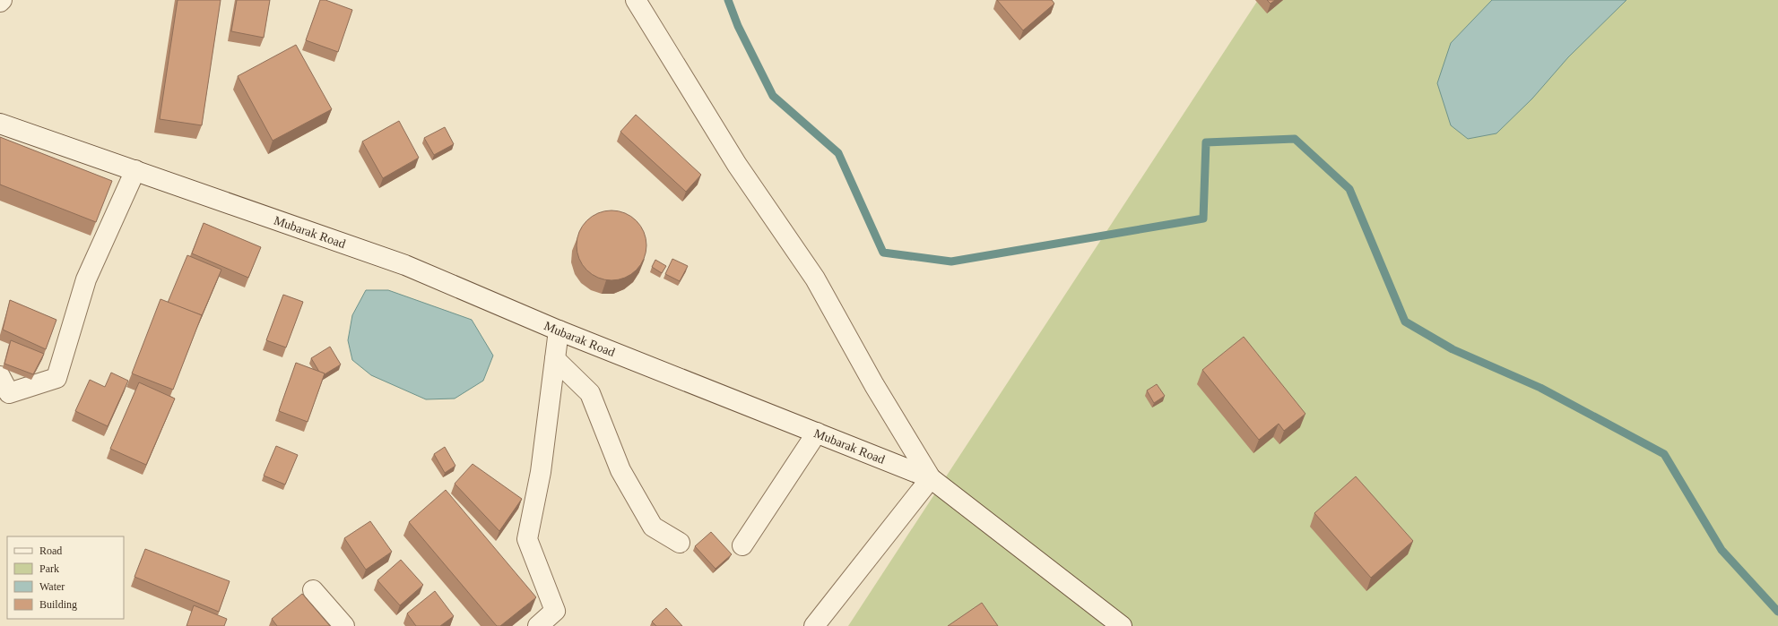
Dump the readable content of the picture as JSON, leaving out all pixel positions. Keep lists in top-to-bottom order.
{
  "streets": {
    "street": ["Mubarak Road"]
  },
  "legend": [
    "Road",
    "Park",
    "Water",
    "Building"
  ]
}
